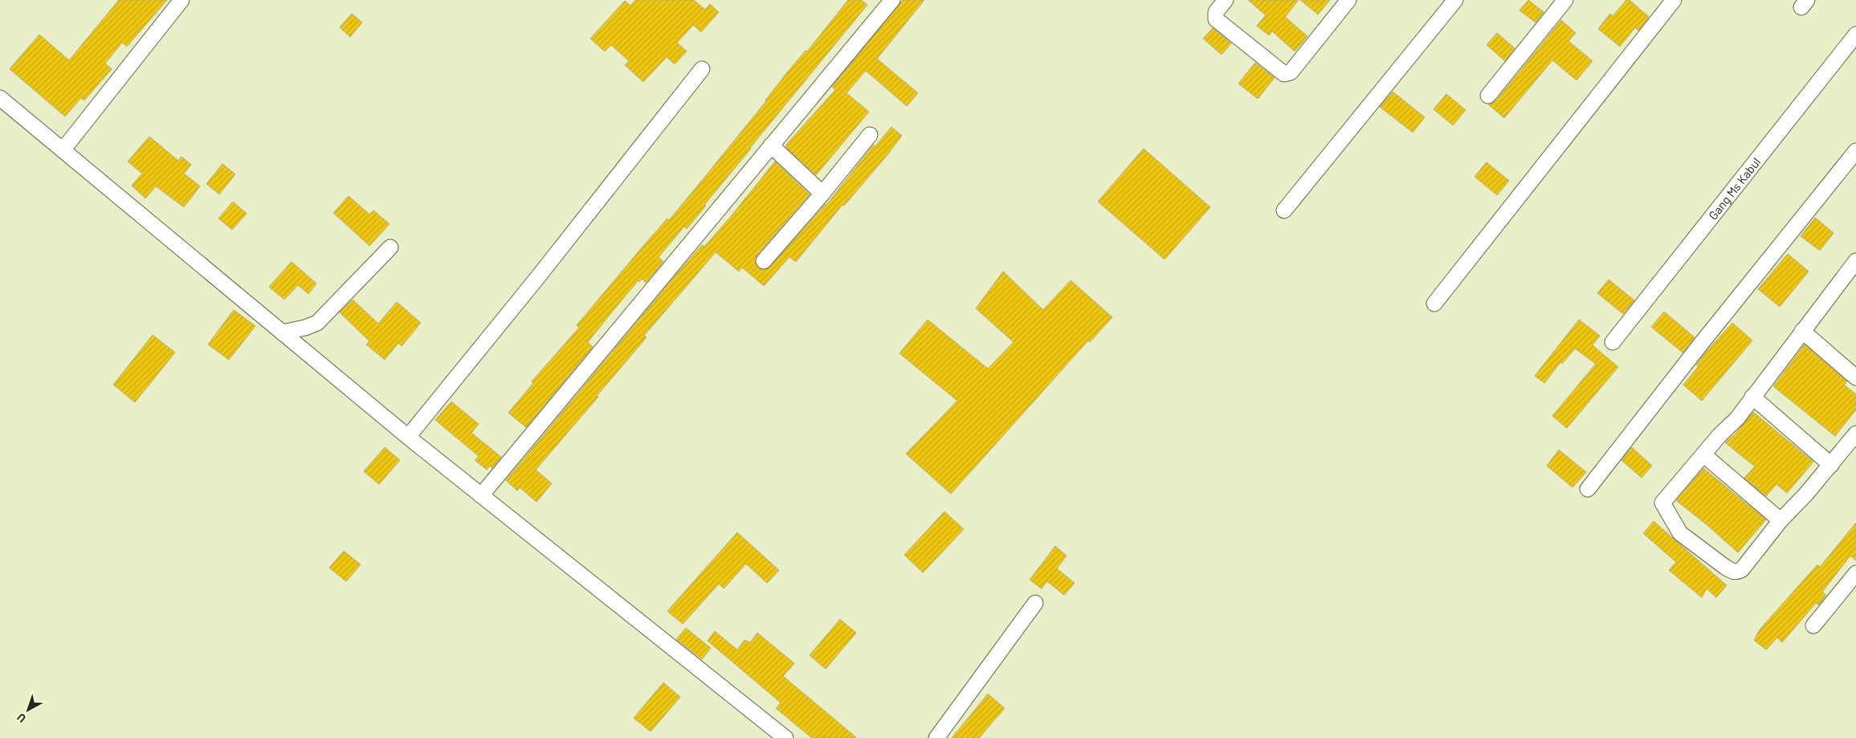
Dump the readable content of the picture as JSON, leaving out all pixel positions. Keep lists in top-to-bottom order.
{
  "streets": {
    "street": ["Gang Ms Kabul"]
  },
  "north": "bottom left"
}
